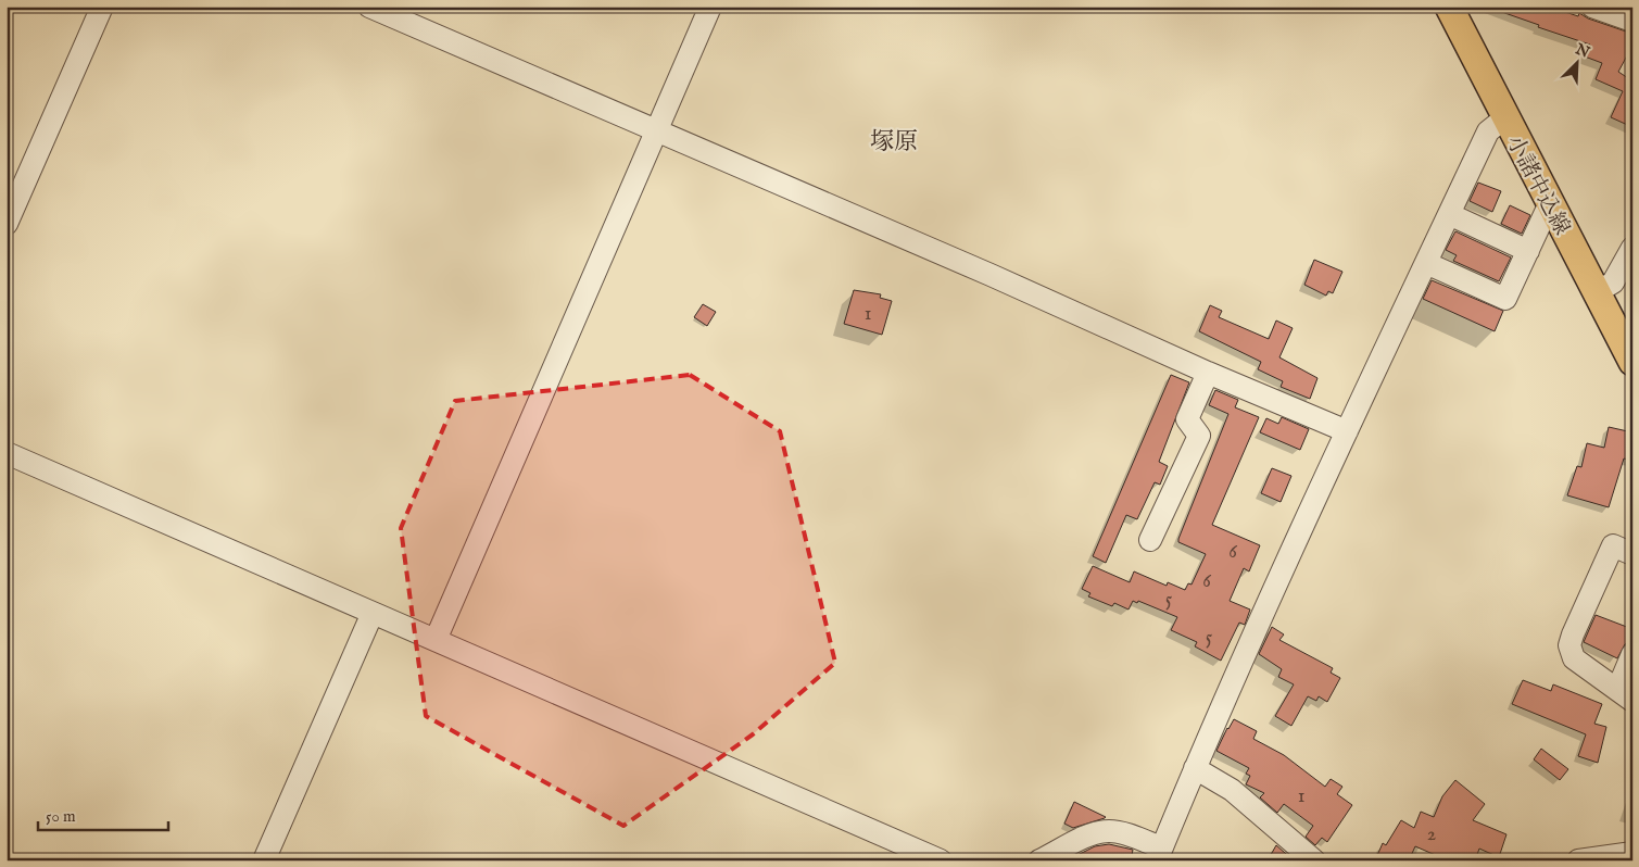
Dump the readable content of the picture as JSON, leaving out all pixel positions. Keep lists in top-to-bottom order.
{
  "streets": {
    "main road": ["小諸中込線"]
  },
  "districts": ["塚原"],
  "house_numbers": [
    "1",
    "6",
    "6",
    "5",
    "5",
    "1",
    "2"
  ],
  "scale_bar": "50 m",
  "north": "top right"
}
